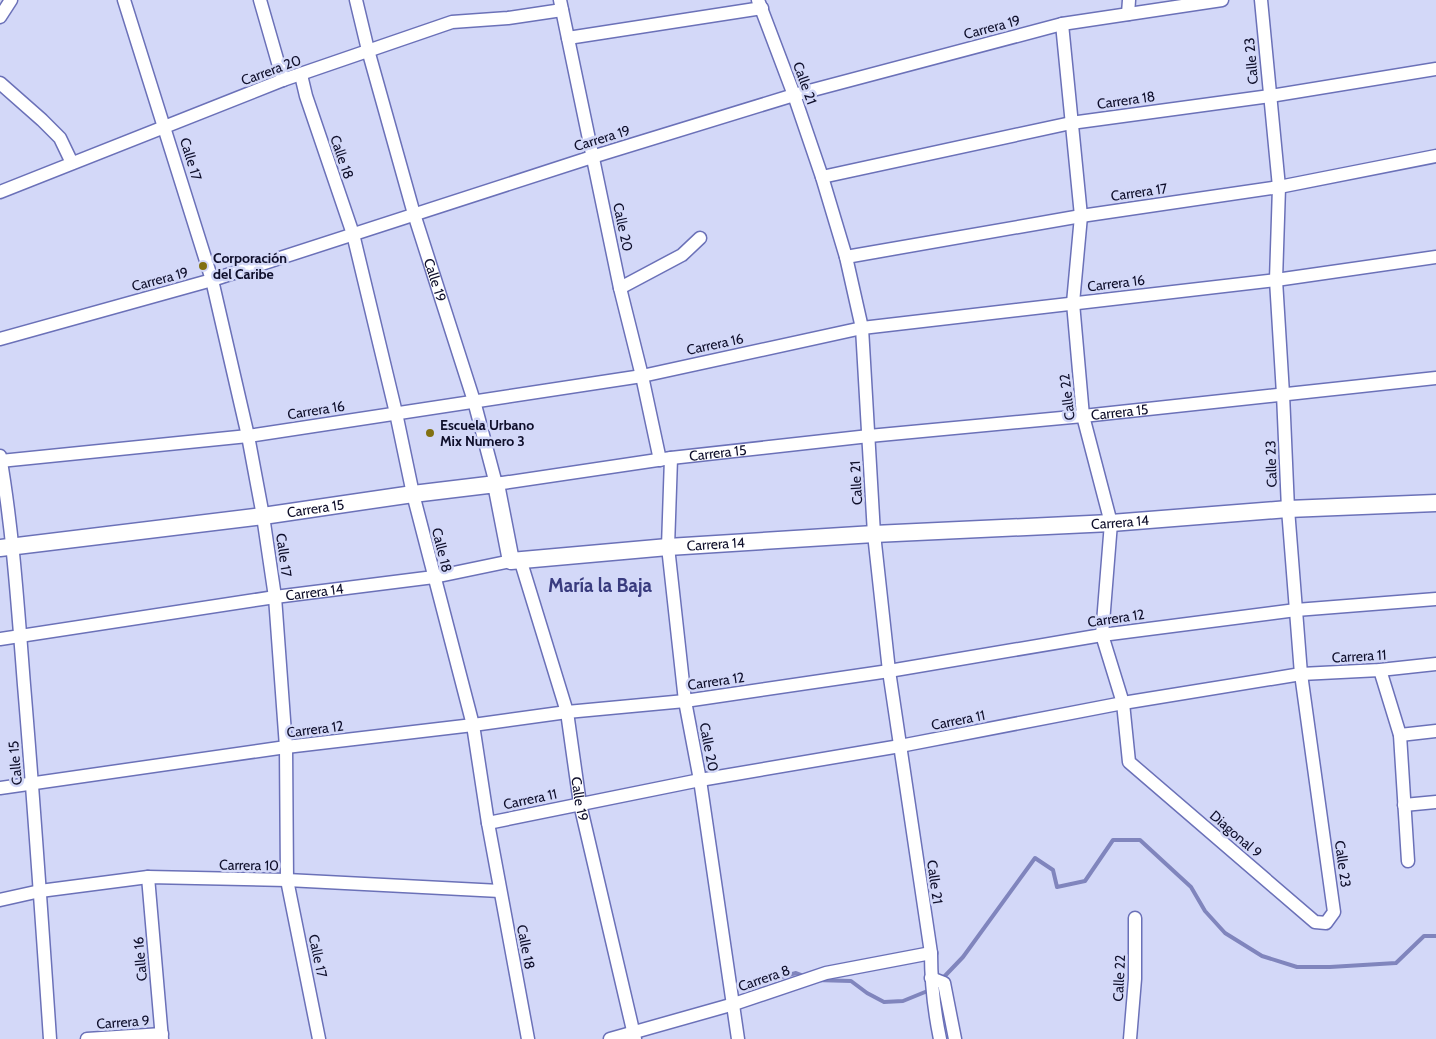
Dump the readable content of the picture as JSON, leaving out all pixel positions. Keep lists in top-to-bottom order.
{
  "streets": {
    "street": [
      "Carrera 19",
      "Calle 23",
      "Carrera 20",
      "Calle 21",
      "Carrera 18",
      "Calle 18",
      "Calle 17",
      "Carrera 17",
      "Calle 20",
      "Calle 19",
      "Carrera 16",
      "Calle 22",
      "Carrera 15",
      "Carrera 14",
      "Carrera 12",
      "Carrera 11",
      "Calle 15",
      "Diagonal 9",
      "Carrera 10",
      "Calle 16",
      "Carrera 8",
      "Carrera 9"
    ]
  },
  "crossings": [
    ["Carrera 19", "Calle 21"],
    ["Carrera 19", "Calle 18"],
    ["Carrera 19", "Calle 17"],
    ["Carrera 19", "Calle 20"],
    ["Carrera 19", "Calle 19"],
    ["Carrera 19", "Calle 22"],
    ["Calle 23", "Carrera 18"],
    ["Calle 23", "Carrera 17"],
    ["Calle 23", "Carrera 16"],
    ["Calle 23", "Carrera 15"],
    ["Calle 23", "Carrera 14"],
    ["Calle 23", "Carrera 12"],
    ["Calle 23", "Carrera 11"],
    ["Calle 23", "Diagonal 9"],
    ["Carrera 20", "Calle 18"],
    ["Carrera 20", "Calle 17"],
    ["Carrera 20", "Calle 20"],
    ["Carrera 20", "Calle 19"],
    ["Calle 21", "Carrera 18"],
    ["Calle 21", "Carrera 17"],
    ["Calle 21", "Carrera 16"],
    ["Calle 21", "Carrera 15"],
    ["Calle 21", "Carrera 14"],
    ["Calle 21", "Carrera 12"],
    ["Calle 21", "Carrera 11"],
    ["Calle 21", "Carrera 8"],
    ["Carrera 18", "Calle 22"],
    ["Calle 18", "Carrera 16"],
    ["Calle 18", "Carrera 15"],
    ["Calle 18", "Carrera 14"],
    ["Calle 18", "Carrera 12"],
    ["Calle 18", "Carrera 11"],
    ["Calle 18", "Carrera 10"],
    ["Calle 17", "Carrera 16"],
    ["Calle 17", "Carrera 15"],
    ["Calle 17", "Carrera 14"],
    ["Calle 17", "Carrera 12"],
    ["Calle 17", "Carrera 10"],
    ["Carrera 17", "Calle 22"],
    ["Calle 20", "Carrera 16"],
    ["Calle 20", "Carrera 15"],
    ["Calle 20", "Carrera 14"],
    ["Calle 20", "Carrera 12"],
    ["Calle 20", "Carrera 11"],
    ["Calle 20", "Carrera 8"],
    ["Calle 19", "Carrera 16"],
    ["Calle 19", "Carrera 15"],
    ["Calle 19", "Carrera 14"],
    ["Calle 19", "Carrera 12"],
    ["Calle 19", "Carrera 11"],
    ["Calle 19", "Carrera 8"],
    ["Carrera 16", "Calle 22"],
    ["Carrera 16", "Calle 15"],
    ["Calle 22", "Carrera 15"],
    ["Calle 22", "Carrera 14"],
    ["Calle 22", "Carrera 12"],
    ["Calle 22", "Carrera 11"],
    ["Calle 22", "Diagonal 9"],
    ["Carrera 15", "Calle 15"],
    ["Carrera 14", "Calle 15"],
    ["Carrera 12", "Calle 15"],
    ["Calle 15", "Carrera 10"],
    ["Carrera 10", "Calle 16"],
    ["Calle 16", "Carrera 9"]
  ],
  "districts": ["María la Baja"],
  "places": ["Corporación del Caribe", "Escuela Urbano Mix Numero 3"]
}
